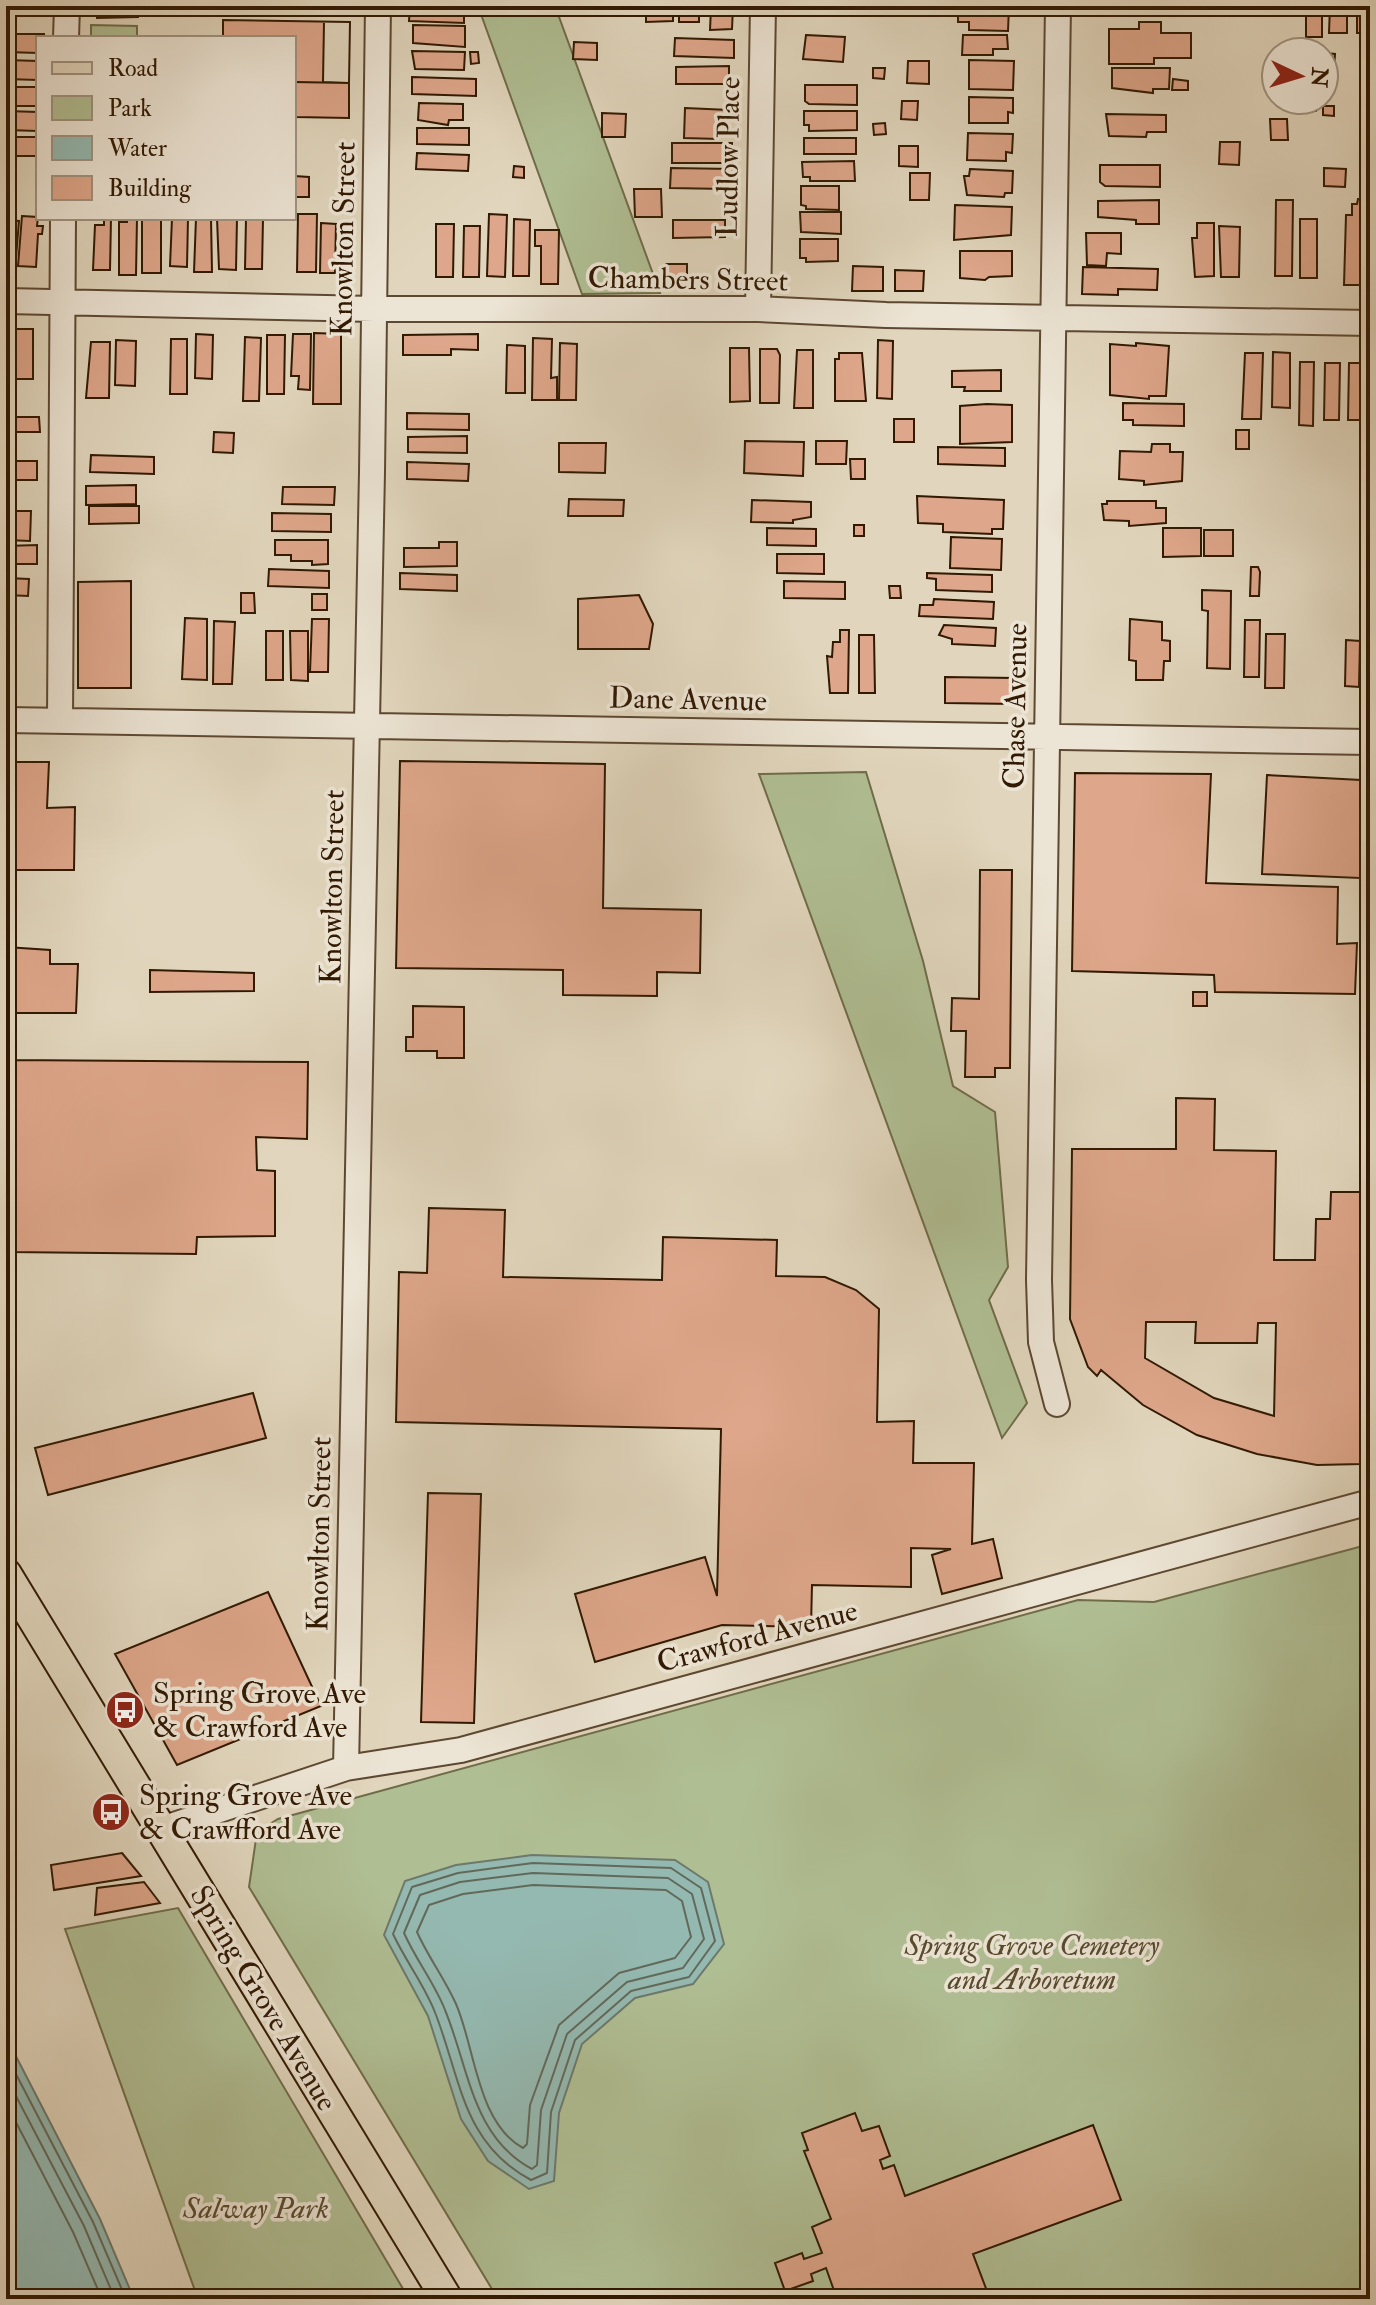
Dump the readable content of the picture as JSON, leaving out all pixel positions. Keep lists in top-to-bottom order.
{
  "streets": {
    "main road": ["Spring Grove Avenue"],
    "street": [
      "Ludlow Place",
      "Knowlton Street",
      "Chambers Street",
      "Dane Avenue",
      "Chase Avenue",
      "Crawford Avenue"
    ]
  },
  "crossings": [
    ["Ludlow Place", "Chambers Street"],
    ["Knowlton Street", "Chambers Street"],
    ["Knowlton Street", "Dane Avenue"],
    ["Knowlton Street", "Crawford Avenue"],
    ["Chambers Street", "Chase Avenue"],
    ["Dane Avenue", "Chase Avenue"],
    ["Crawford Avenue", "Spring Grove Avenue"]
  ],
  "parks": ["Spring Grove Cemetery and Arboretum", "Salway Park"],
  "places": {
    "bus stop": ["Spring Grove Ave & Crawford Ave", "Spring Grove Ave & Crawfford Ave"]
  },
  "legend": [
    "Road",
    "Park",
    "Water",
    "Building"
  ],
  "north": "right"
}
